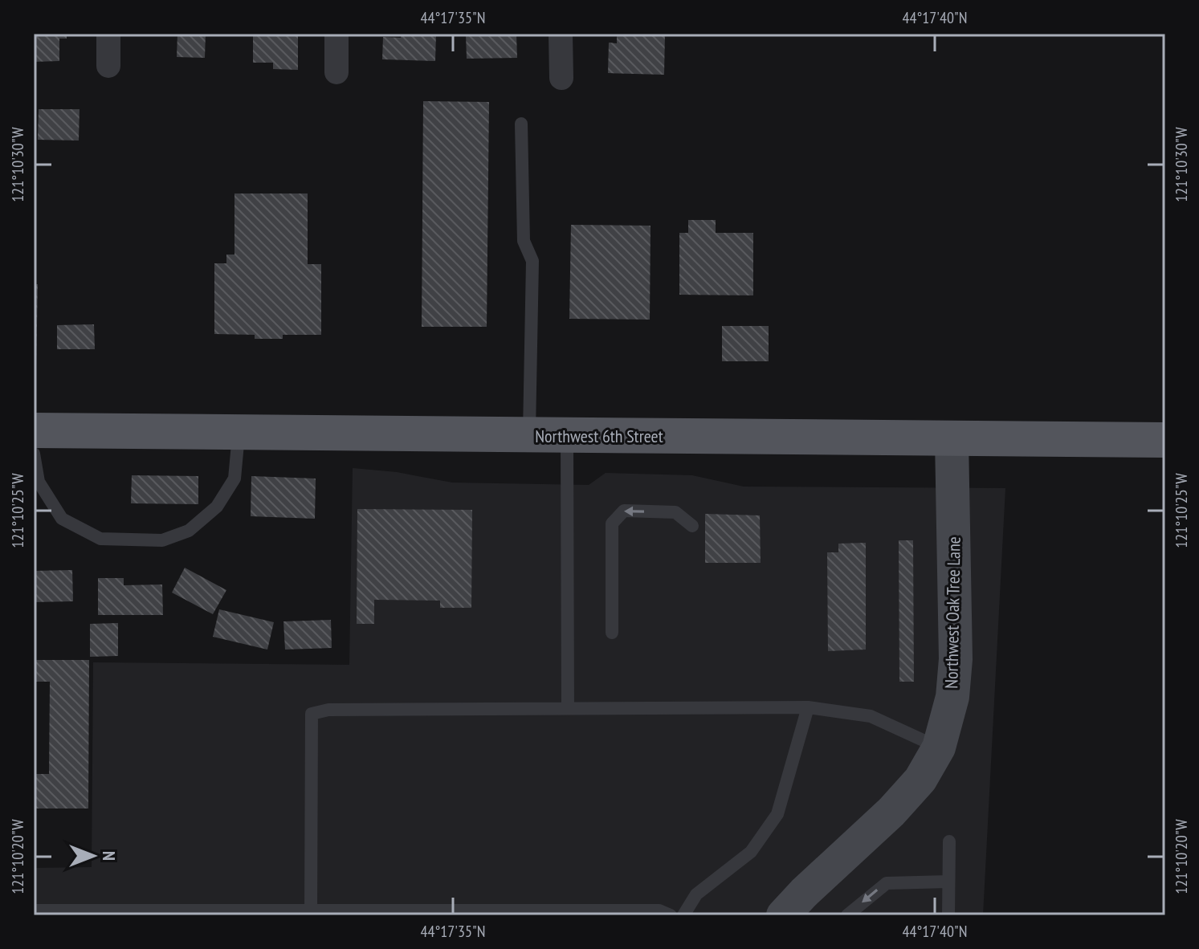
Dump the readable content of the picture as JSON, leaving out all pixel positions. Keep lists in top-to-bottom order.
{
  "streets": {
    "main road": ["Northwest 6th Street"],
    "street": ["Northwest Oak Tree Lane"]
  },
  "crossings": [
    ["Northwest 6th Street", "Northwest Oak Tree Lane"]
  ],
  "north": "right",
  "coordinates": [
    "44°17'35\"N",
    "44°17'40\"N",
    "121°10'30\"W",
    "121°10'25\"W",
    "121°10'20\"W"
  ]
}
